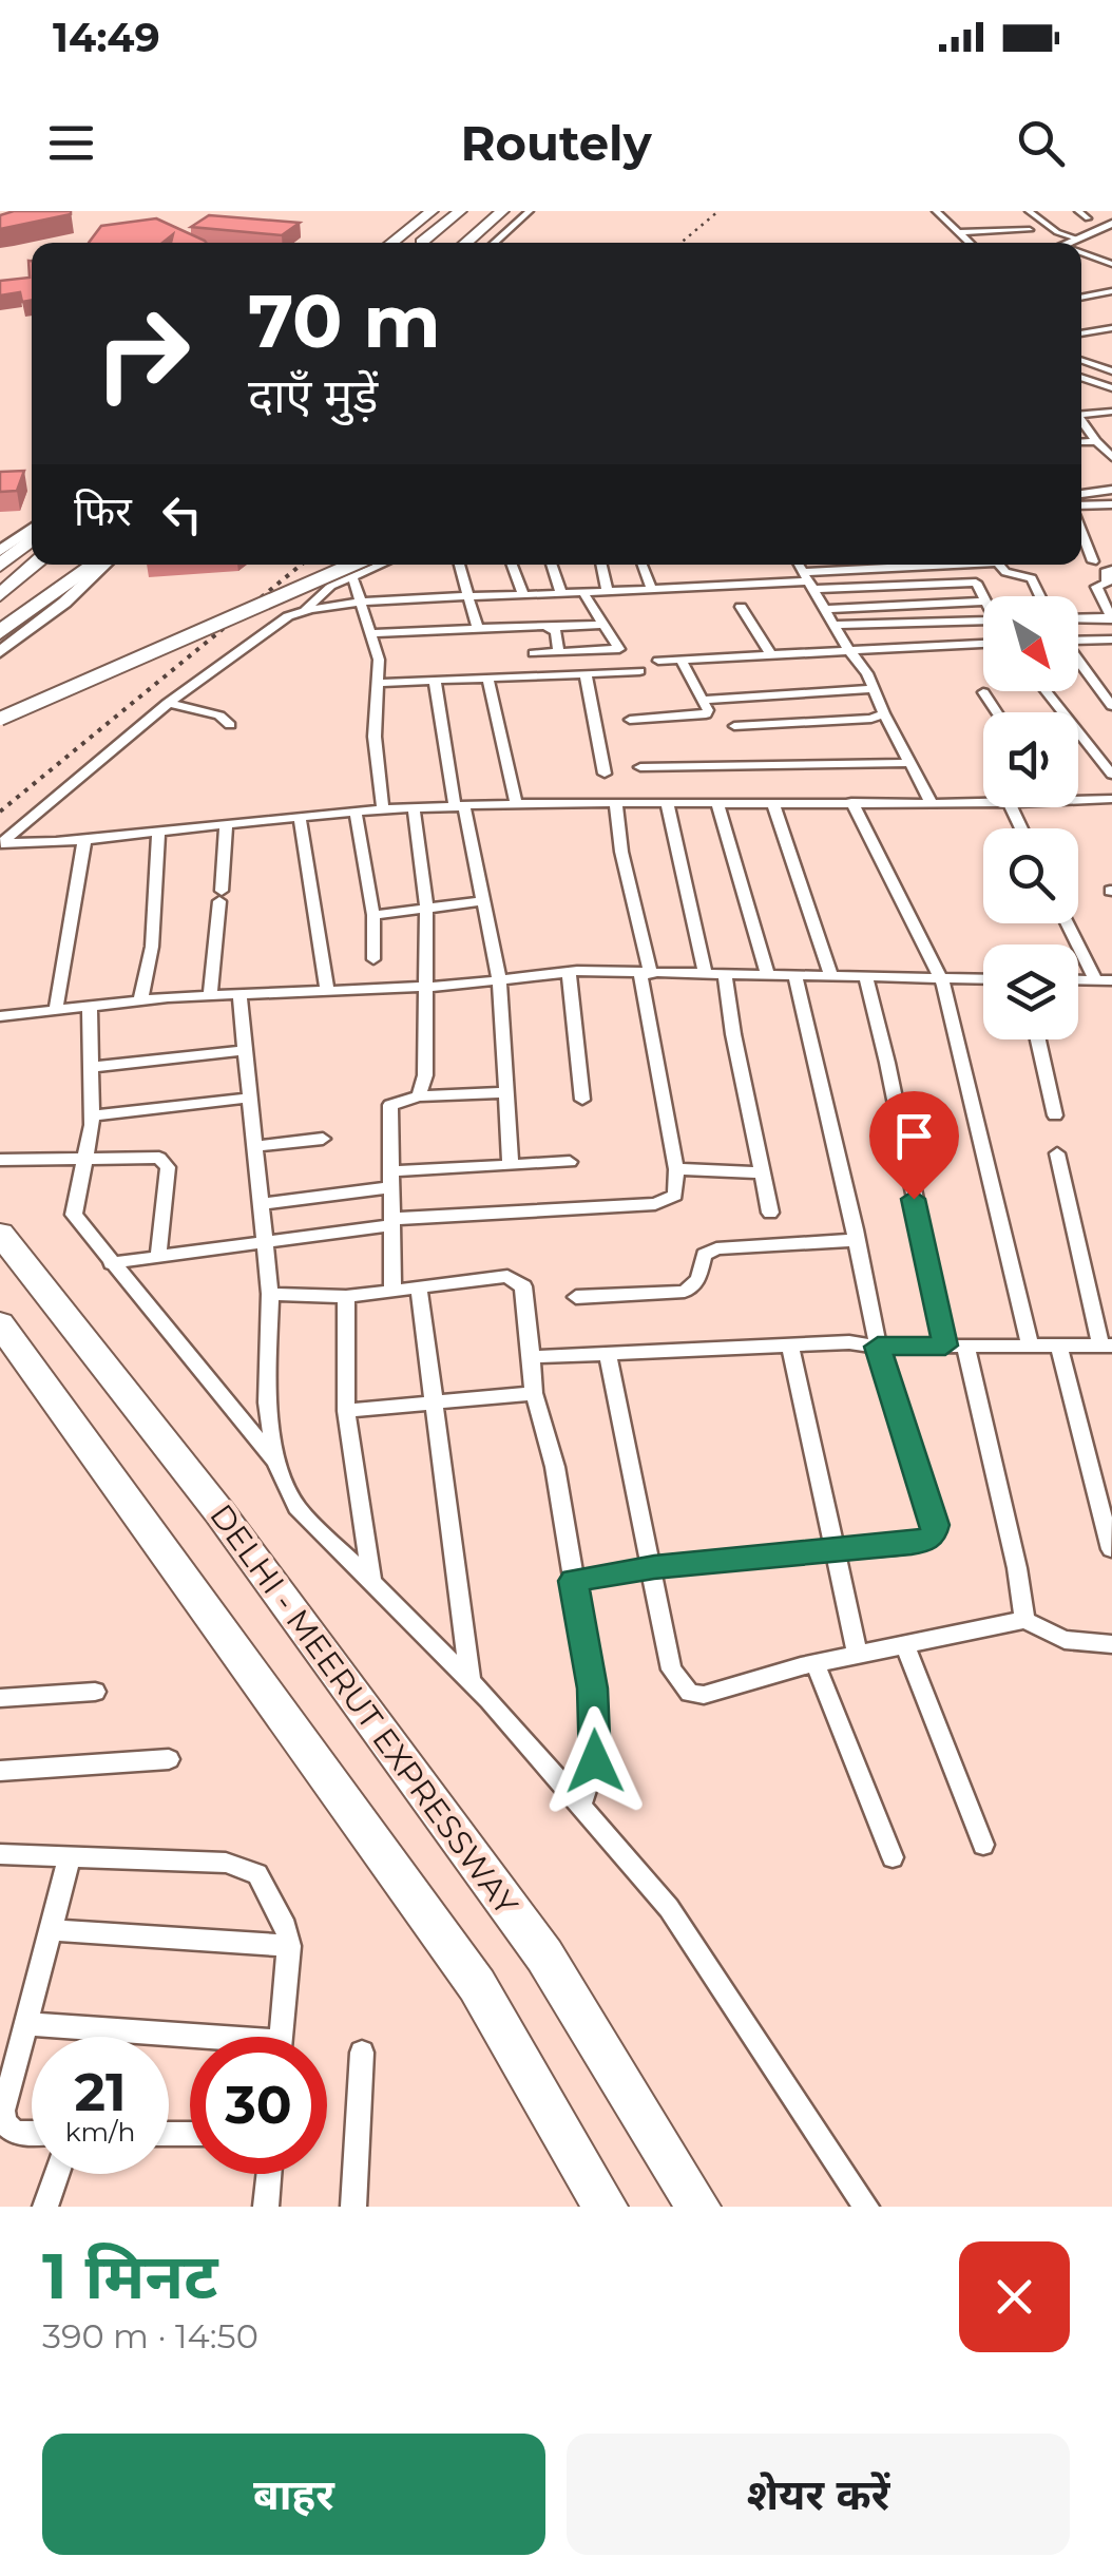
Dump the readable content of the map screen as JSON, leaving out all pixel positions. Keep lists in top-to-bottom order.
{
  "streets": {
    "highway": ["DELHI - MEERUT EXPRESSWAY"]
  },
  "north": "bottom right",
  "page": {
    "status": "14:49",
    "header": "Routely",
    "turn": ["70 m", "दाएँ मुड़ें"],
    "then": "फिर",
    "speed": "21 km/h",
    "limit": "30",
    "heading": ["1 मिनट", "390 m · 14:50"],
    "buttons": ["बाहर", "शेयर करें"]
  }
}
